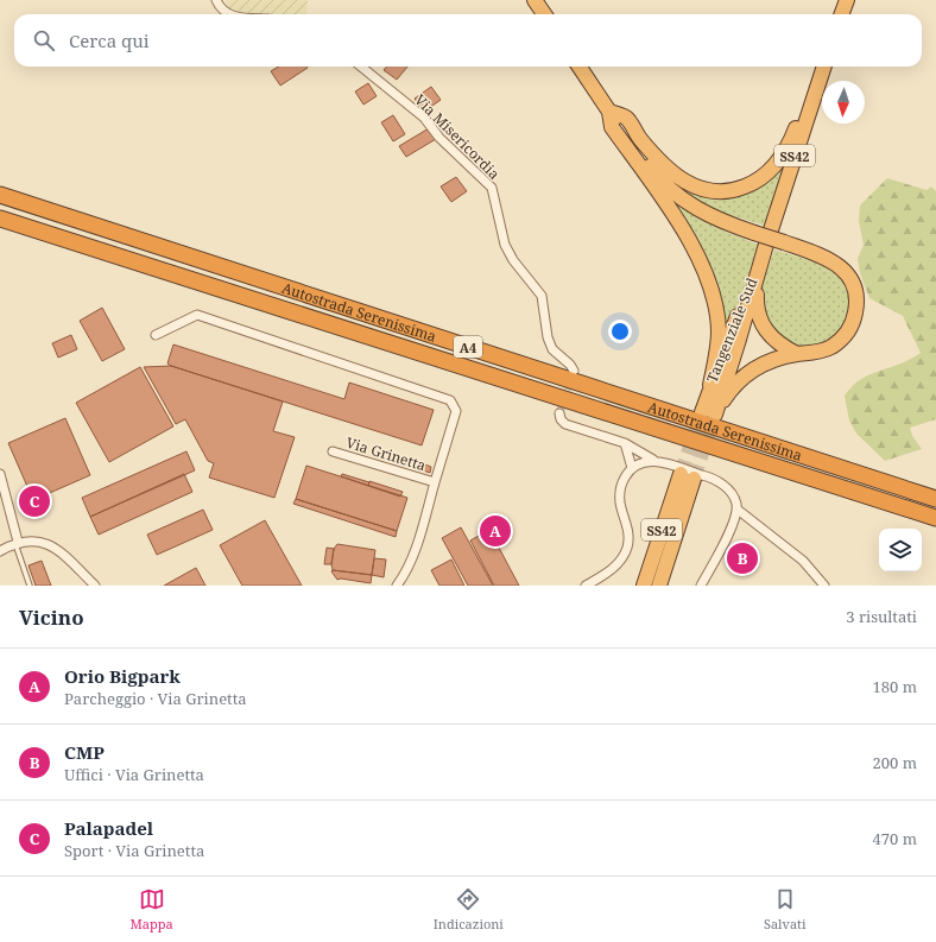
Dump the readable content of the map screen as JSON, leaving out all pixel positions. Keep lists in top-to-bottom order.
{
  "streets": {
    "highway": [
      "SS42",
      "Autostrada Serenissima",
      "Tangenziale Sud",
      "A4"
    ],
    "street": ["Via Misericordia", "Via Grinetta"]
  },
  "north": "bottom",
  "page": {
    "search": "Cerca qui",
    "pins": ["C", "A", "B"],
    "heading": ["Vicino", "3 risultati"],
    "list": [
      {
        "mark": "A",
        "name": "Orio Bigpark",
        "note": "Parcheggio · Via Grinetta",
        "value": "180 m"
      },
      {
        "mark": "B",
        "name": "CMP",
        "note": "Uffici · Via Grinetta",
        "value": "200 m"
      },
      {
        "mark": "C",
        "name": "Palapadel",
        "note": "Sport · Via Grinetta",
        "value": "470 m"
      }
    ],
    "nav": ["Mappa", "Indicazioni", "Salvati"]
  }
}
